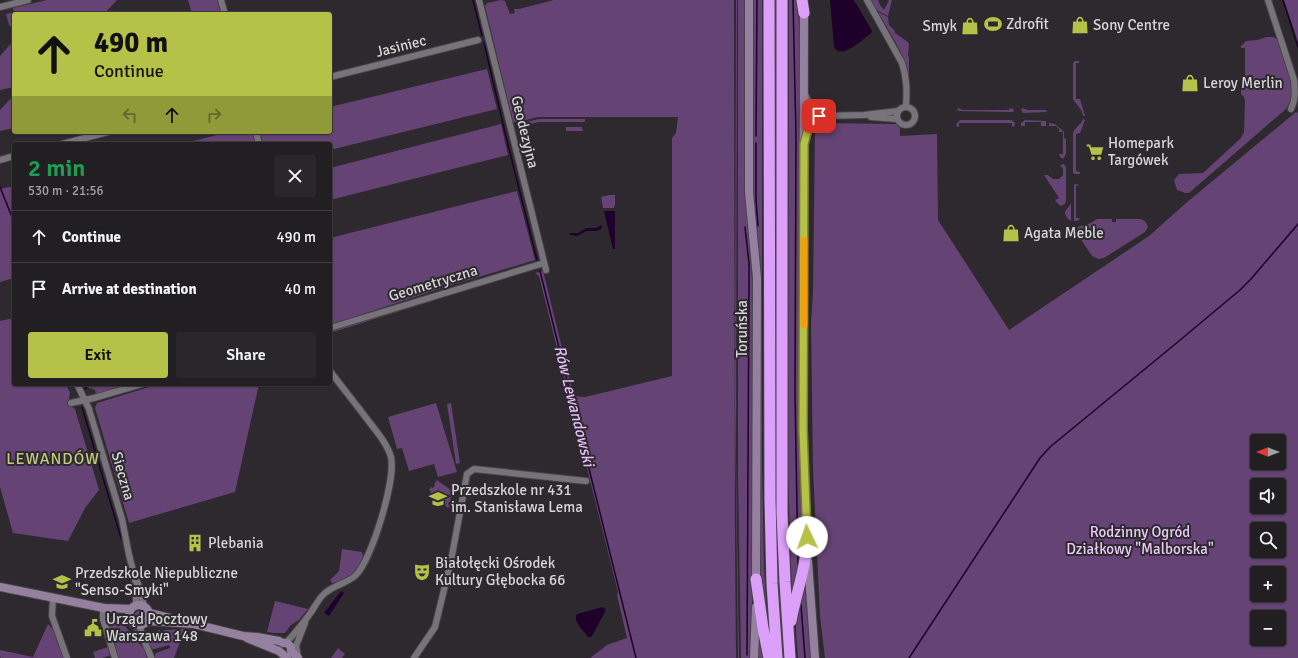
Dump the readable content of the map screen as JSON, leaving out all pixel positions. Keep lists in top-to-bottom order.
{
  "streets": {
    "highway": ["Toruńska"],
    "street": [
      "Jasiniec",
      "Geodezyjna",
      "Geometryczna",
      "Sieczna"
    ]
  },
  "crossings": [
    ["Geodezyjna", "Geometryczna"]
  ],
  "districts": ["LEWANDÓW"],
  "water": ["Rów Lewandowski"],
  "parks": ["Rodzinny Ogród Działkowy \"Malborska\""],
  "places": {
    "sports": ["Zdrofit"],
    "shop": [
      "Sony Centre",
      "Smyk",
      "Leroy Merlin",
      "Agata Meble"
    ],
    "supermarket": ["Homepark Targówek"],
    "school or university": ["Przedszkole nr 431 im. Stanisława Lema", "Przedszkole Niepubliczne \"Senso-Smyki\""],
    "building": ["Plebania"],
    "theatre": ["Białołęcki Ośrodek Kultury Głębocka 66"],
    "public building": ["Urząd Pocztowy Warszawa 148"]
  },
  "north": "left",
  "page": {
    "turn": ["490 m", "Continue"],
    "heading": ["2 min", "530 m · 21:56"],
    "list": [
      {
        "name": "Continue",
        "value": "490 m"
      },
      {
        "name": "Arrive at destination",
        "value": "40 m"
      }
    ],
    "buttons": ["Exit", "Share"],
    "map_buttons": ["+", "−"]
  }
}
